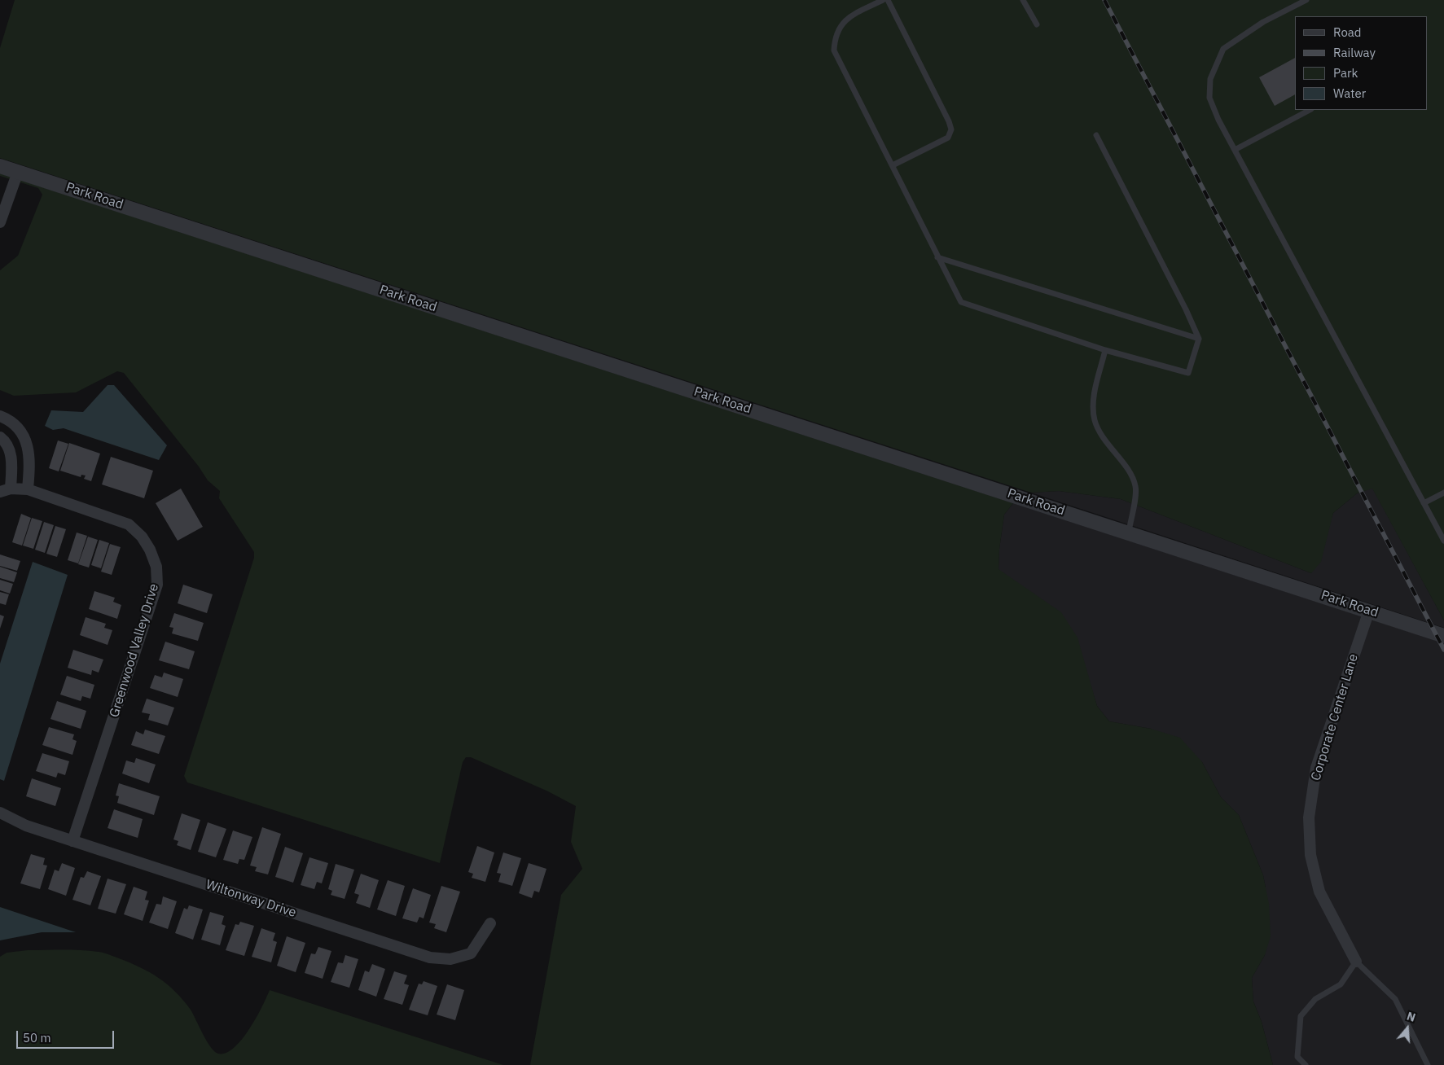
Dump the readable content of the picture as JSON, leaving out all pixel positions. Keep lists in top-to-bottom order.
{
  "streets": {
    "street": [
      "Park Road",
      "Greenwood Valley Drive",
      "Corporate Center Lane",
      "Wiltonway Drive"
    ]
  },
  "crossings": [
    ["Park Road", "Corporate Center Lane"],
    ["Greenwood Valley Drive", "Wiltonway Drive"]
  ],
  "legend": [
    "Road",
    "Railway",
    "Park",
    "Water"
  ],
  "scale_bar": "50 m",
  "north": "top"
}
